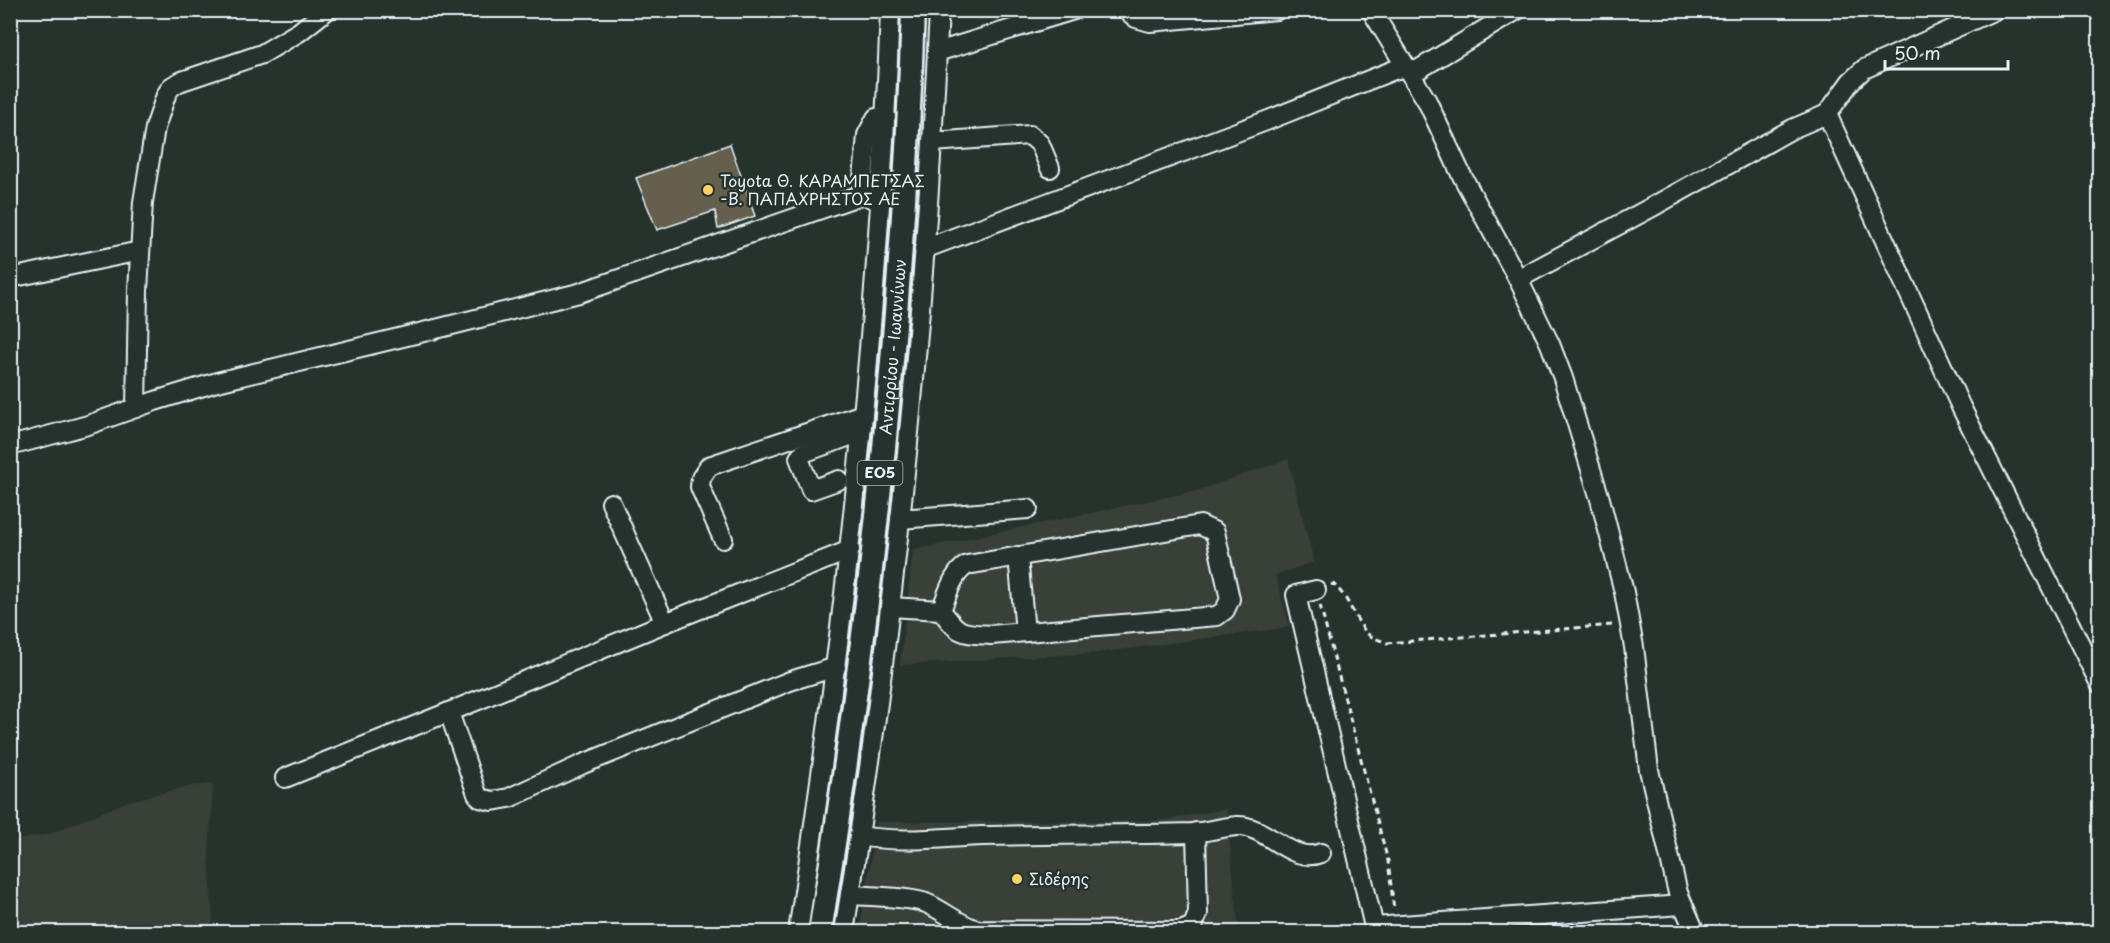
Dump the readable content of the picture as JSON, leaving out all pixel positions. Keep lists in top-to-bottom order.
{
  "streets": {
    "main road": ["Αντιρρίου - Ιωαννίνων", "ΕΟ5"]
  },
  "places": ["Toyota Θ. ΚΑΡΑΜΠΕΤΣΑΣ -Β. ΠΑΠΑΧΡΗΣΤΟΣ ΑΕ", "Σιδέρης"],
  "scale_bar": "50 m"
}
